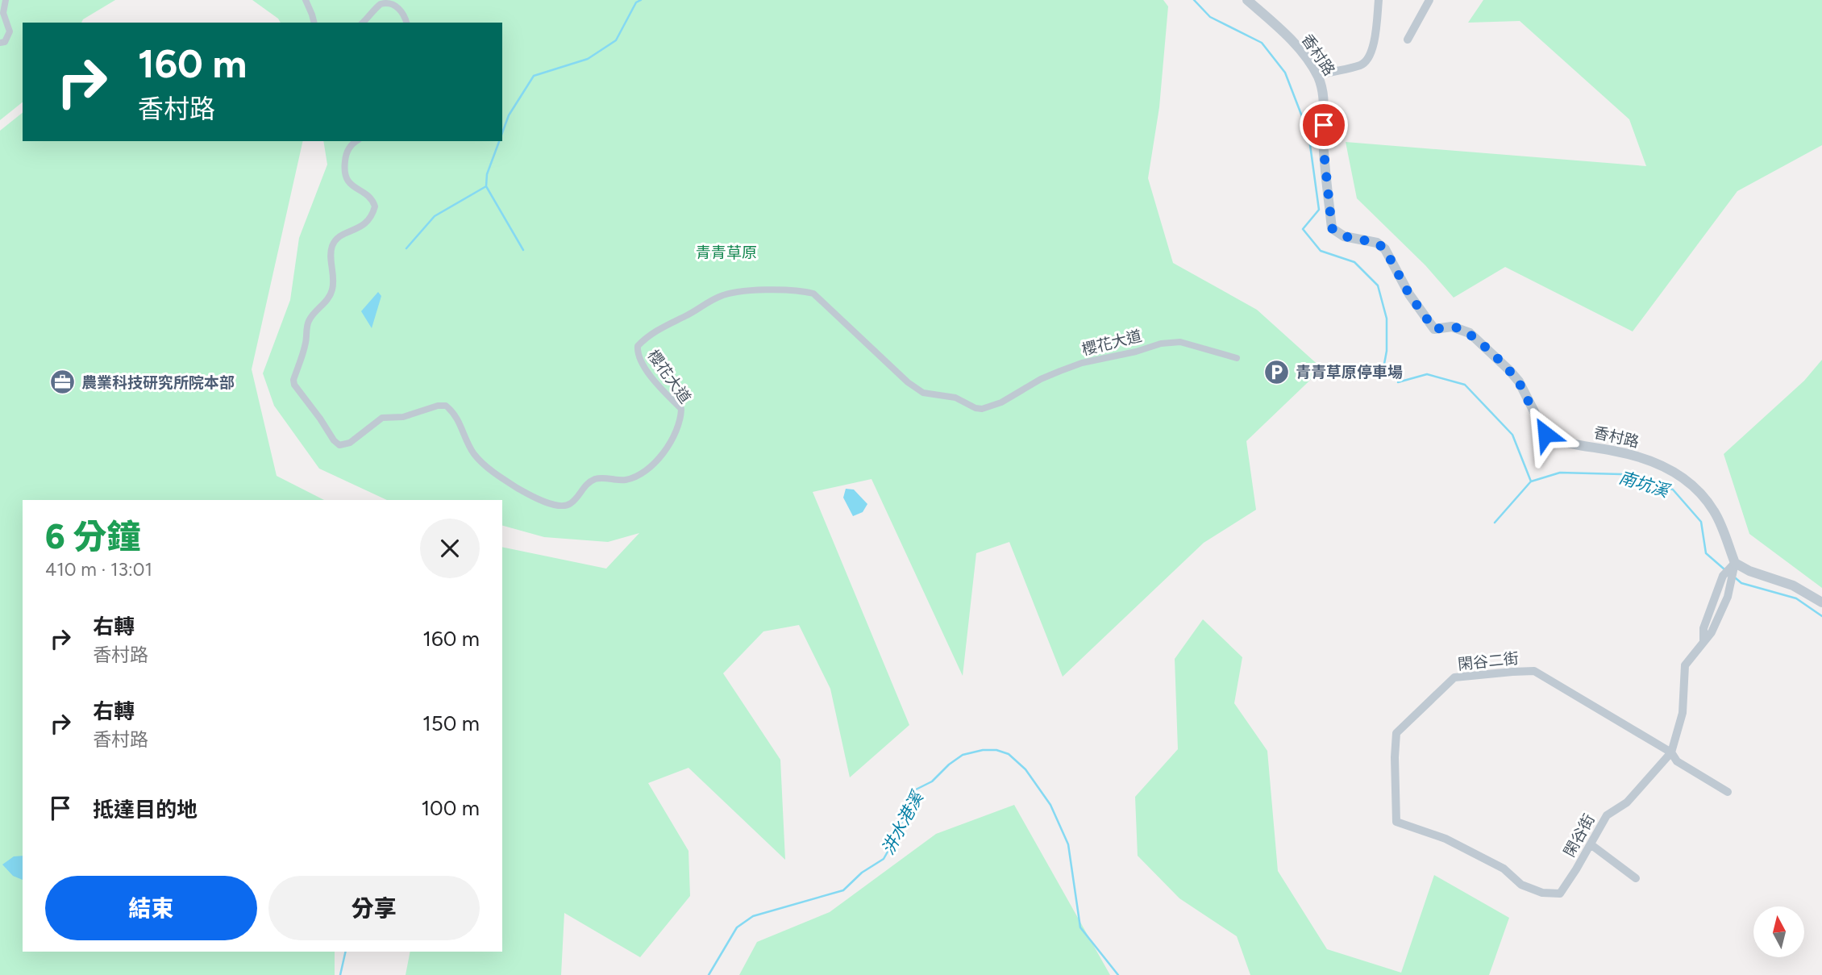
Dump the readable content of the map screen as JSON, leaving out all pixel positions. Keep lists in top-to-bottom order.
{
  "streets": {
    "street": [
      "香村路",
      "櫻花大道",
      "閑谷二街",
      "閑谷街"
    ]
  },
  "crossings": [
    ["香村路", "閑谷街"],
    ["閑谷二街", "閑谷街"]
  ],
  "water": ["南坑溪", "汫水港溪"],
  "parks": ["青青草原"],
  "places": {
    "parking": ["青青草原停車場"],
    "office": ["農業科技研究所院本部"]
  },
  "north": "top",
  "page": {
    "turn": ["160 m", "香村路"],
    "heading": ["6 分鐘", "410 m · 13:01"],
    "list": [
      {
        "name": "右轉",
        "note": "香村路",
        "value": "160 m"
      },
      {
        "name": "右轉",
        "note": "香村路",
        "value": "150 m"
      },
      {
        "name": "抵達目的地",
        "value": "100 m"
      }
    ],
    "buttons": ["結束", "分享"]
  }
}
